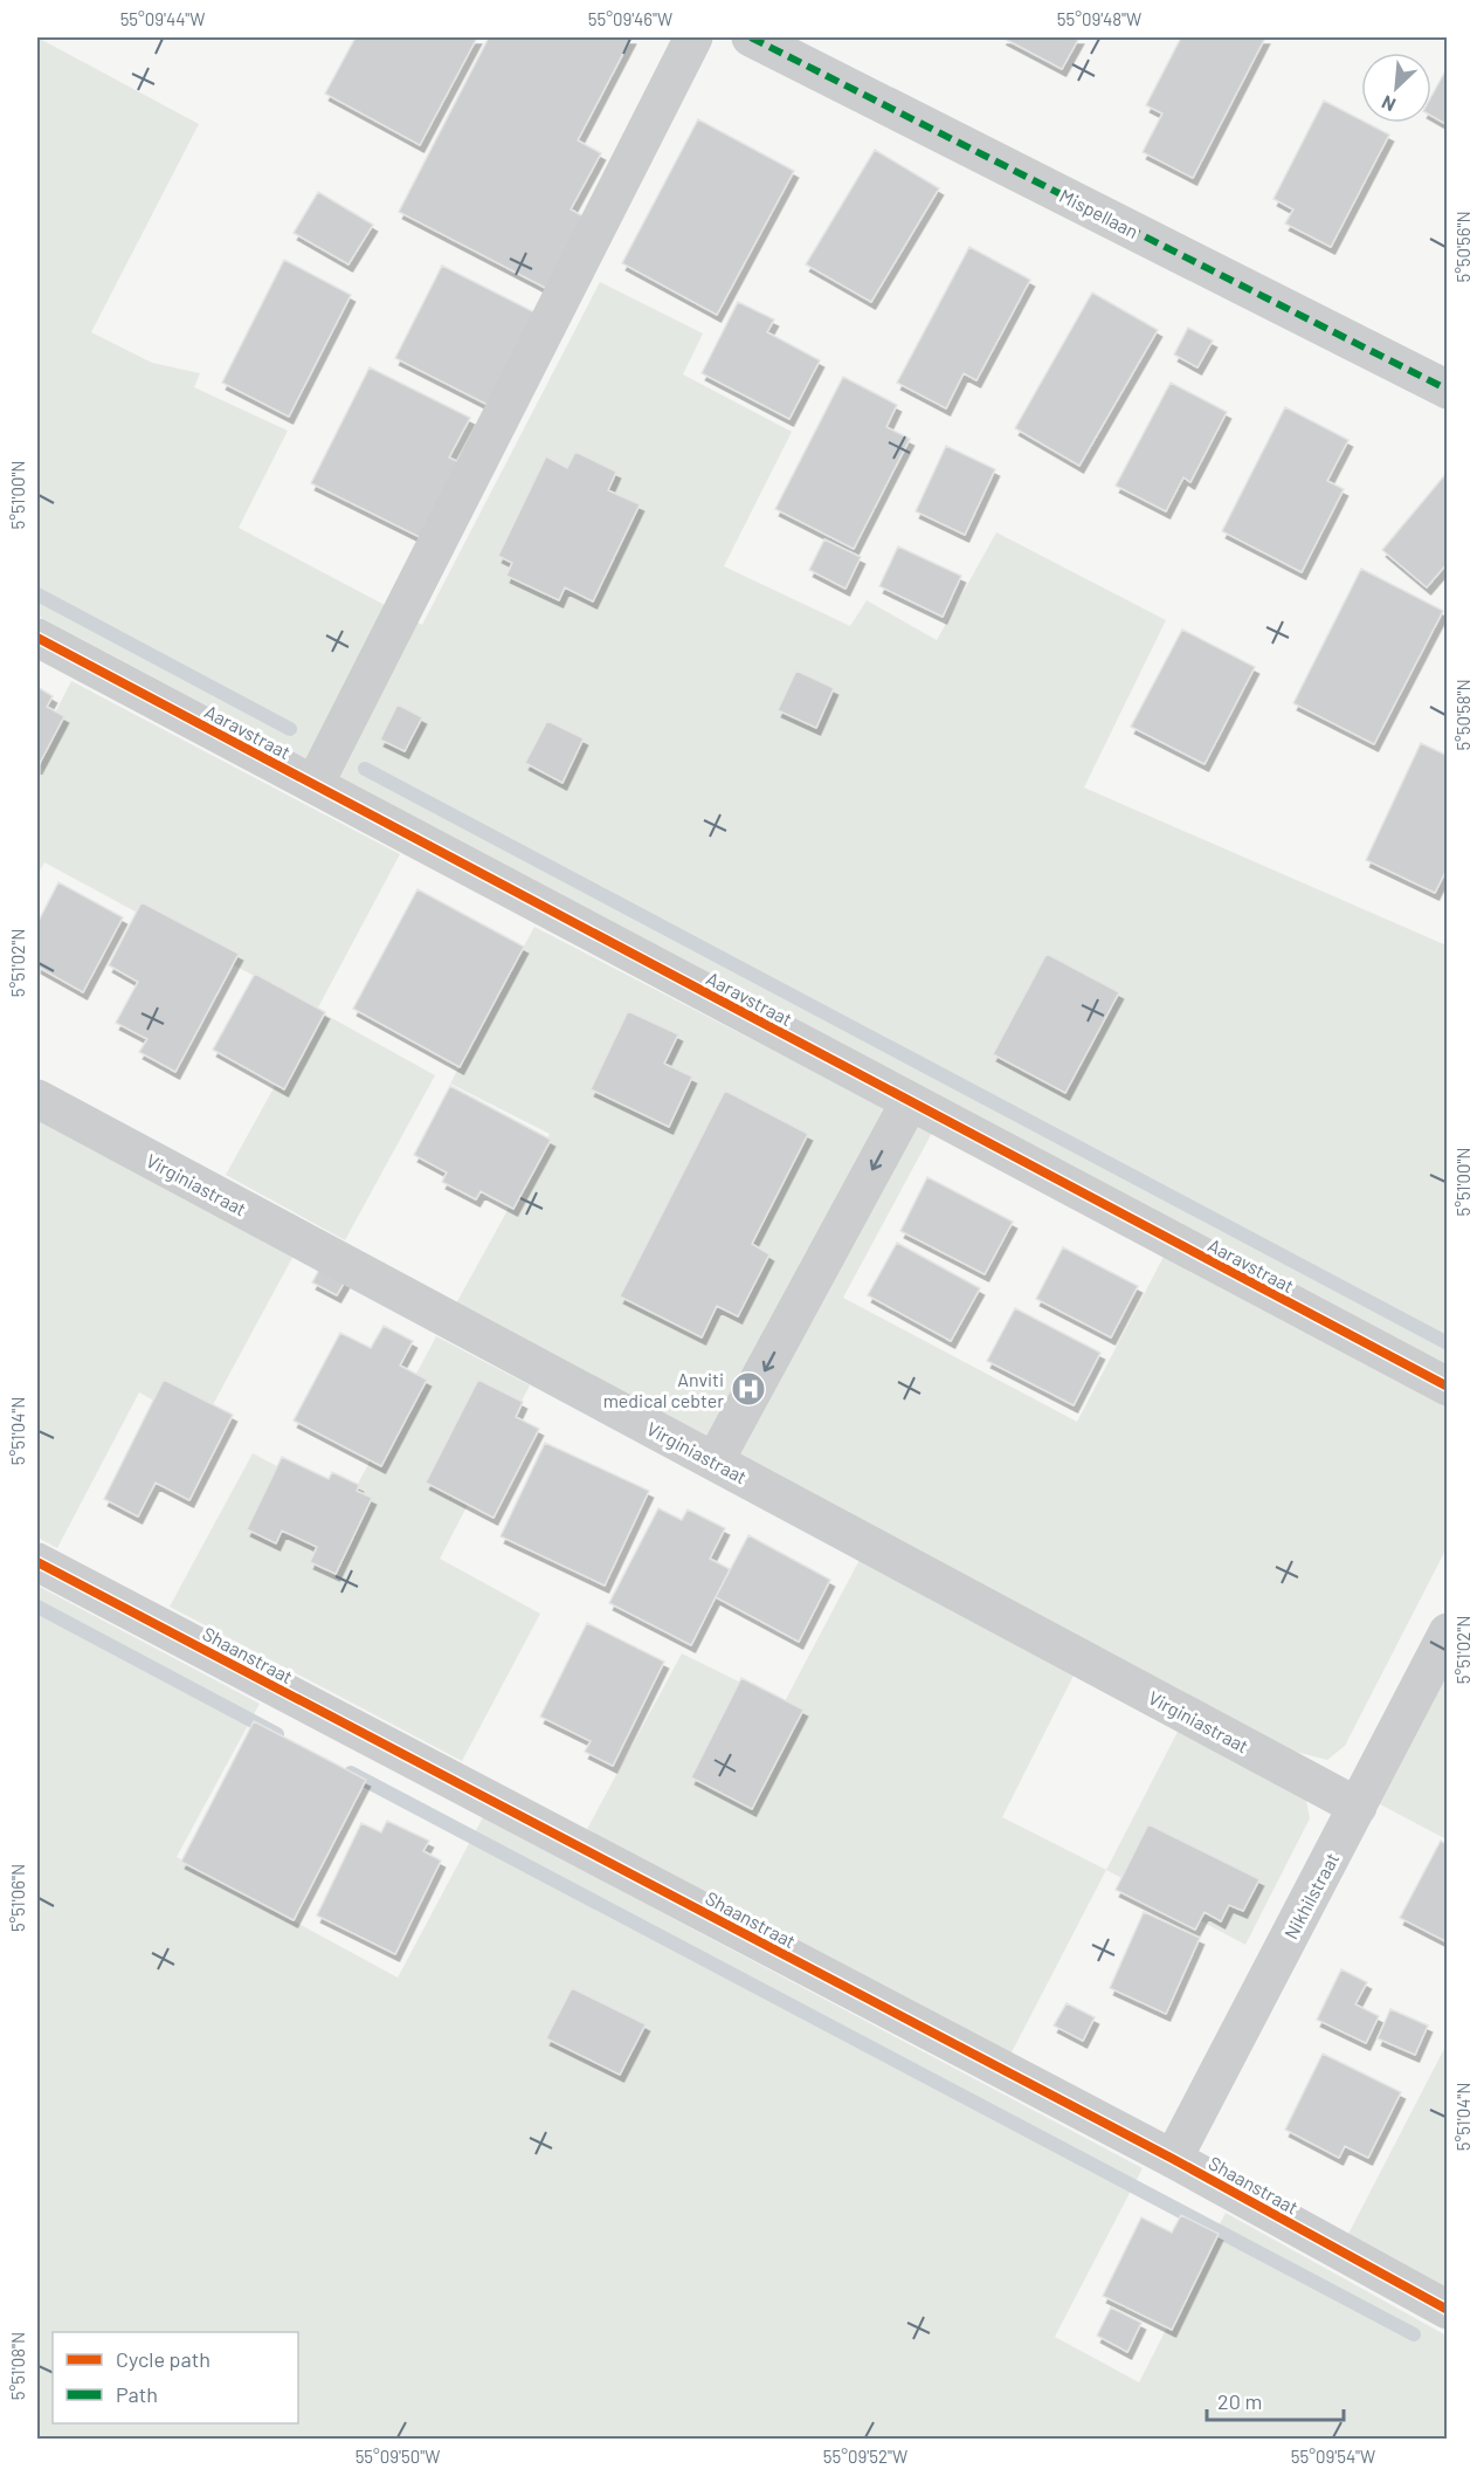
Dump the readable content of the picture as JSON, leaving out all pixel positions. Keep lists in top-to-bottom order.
{
  "streets": {
    "street": [
      "Mispellaan",
      "Aaravstraat",
      "Virginiastraat",
      "Shaanstraat",
      "Nikhilstraat"
    ]
  },
  "crossings": [
    ["Virginiastraat", "Nikhilstraat"],
    ["Shaanstraat", "Nikhilstraat"]
  ],
  "places": {
    "hospital": ["Anviti medical cebter"]
  },
  "legend": ["Cycle path", "Path"],
  "scale_bar": "20 m",
  "north": "bottom left",
  "coordinates": [
    "55°09'44\"W",
    "55°09'46\"W",
    "55°09'48\"W",
    "5°50'56\"N",
    "5°51'00\"N",
    "5°50'58\"N",
    "5°51'02\"N",
    "5°51'04\"N",
    "5°51'06\"N",
    "5°51'08\"N",
    "55°09'50\"W",
    "55°09'52\"W",
    "55°09'54\"W"
  ]
}
